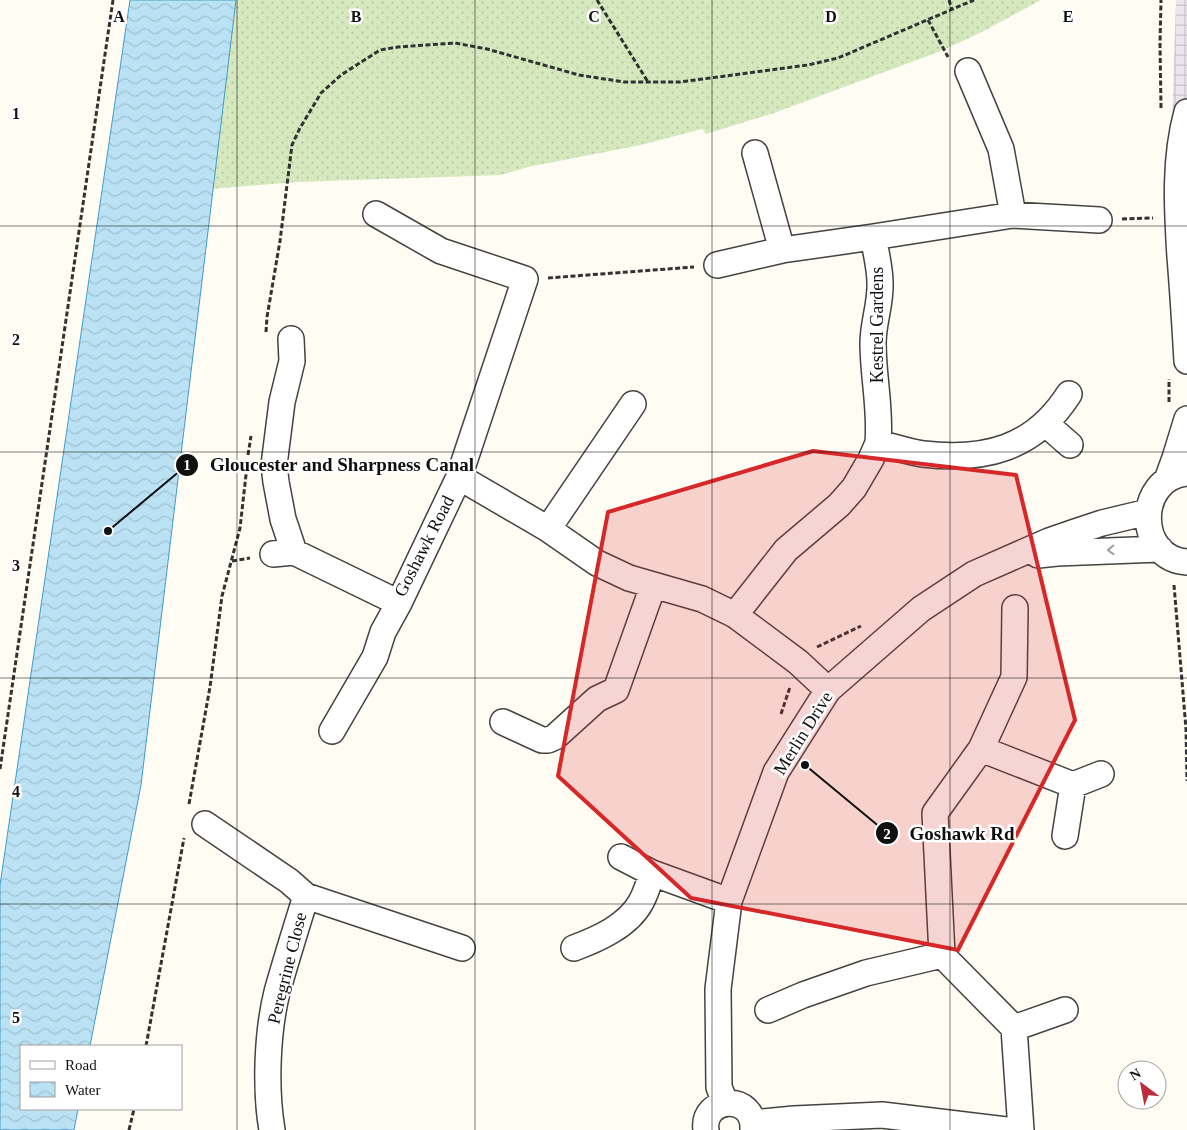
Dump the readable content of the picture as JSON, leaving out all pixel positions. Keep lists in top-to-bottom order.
{
  "streets": {
    "street": [
      "Kestrel Gardens",
      "Goshawk Road",
      "Merlin Drive",
      "Peregrine Close"
    ]
  },
  "crossings": [
    ["Kestrel Gardens", "Goshawk Road"],
    ["Goshawk Road", "Merlin Drive"]
  ],
  "places": ["Gloucester and Sharpness Canal", "Goshawk Rd"],
  "legend": ["Road", "Water"],
  "north": "top left",
  "grid": {
    "columns": [
      "A",
      "B",
      "C",
      "D",
      "E"
    ],
    "rows": [
      "1",
      "2",
      "3",
      "4",
      "5"
    ]
  }
}
